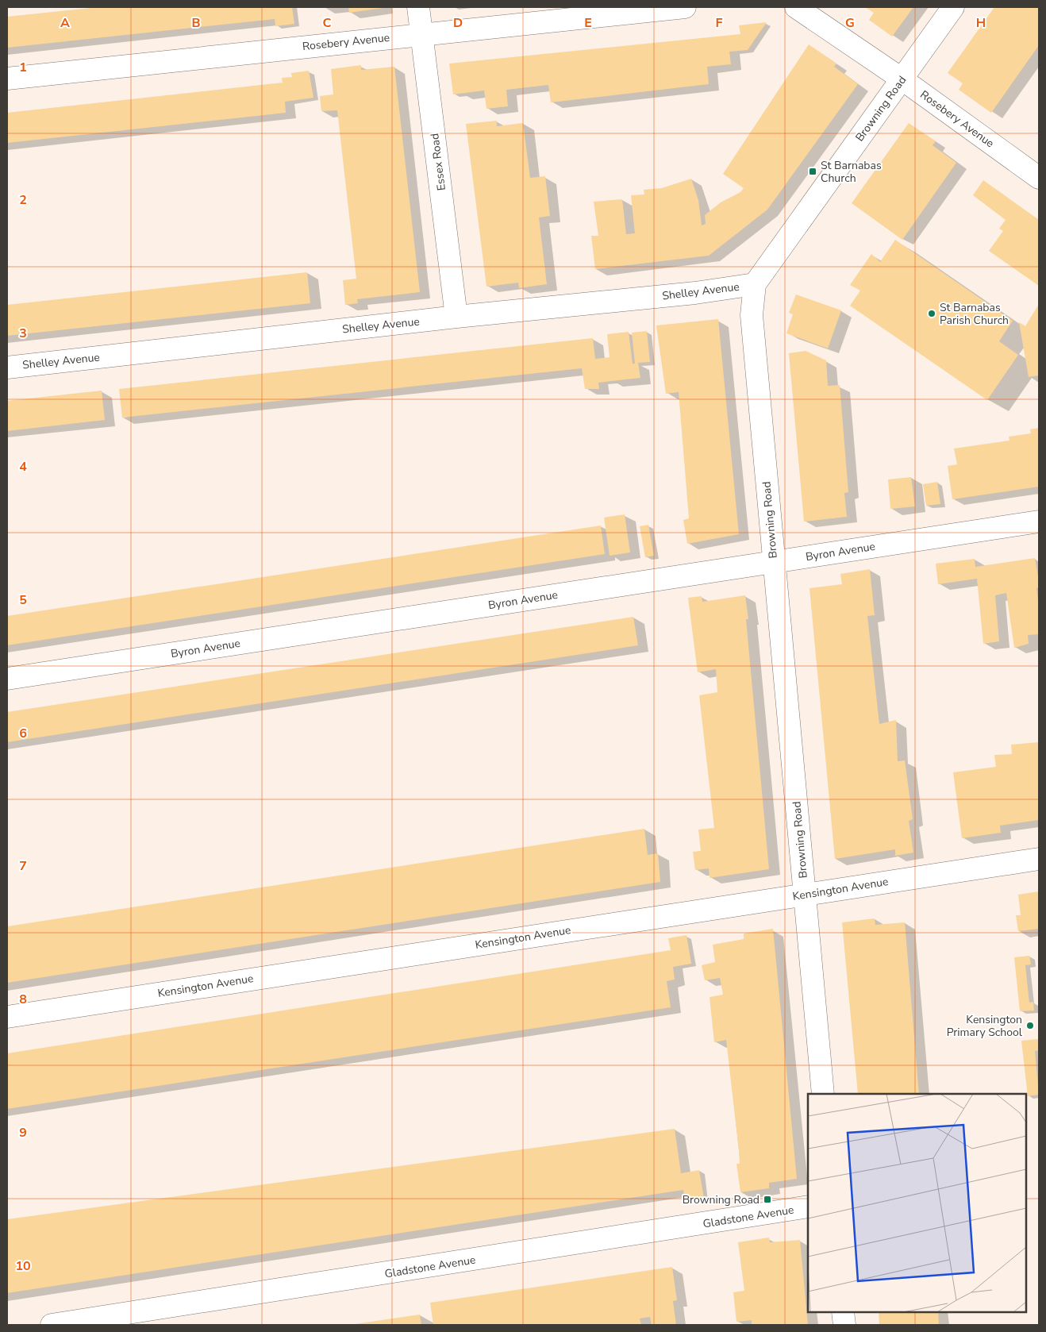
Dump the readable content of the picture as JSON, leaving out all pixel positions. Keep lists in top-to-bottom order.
{
  "streets": {
    "street": [
      "Rosebery Avenue",
      "Browning Road",
      "Essex Road",
      "Shelley Avenue",
      "Byron Avenue",
      "Kensington Avenue",
      "Gladstone Avenue"
    ]
  },
  "crossings": [
    ["Rosebery Avenue", "Browning Road"],
    ["Rosebery Avenue", "Essex Road"],
    ["Browning Road", "Shelley Avenue"],
    ["Browning Road", "Byron Avenue"],
    ["Browning Road", "Kensington Avenue"],
    ["Essex Road", "Shelley Avenue"]
  ],
  "places": {
    "transit": ["St Barnabas Church", "Browning Road"],
    "other": ["St Barnabas Parish Church", "Kensington Primary School"]
  },
  "grid": {
    "columns": [
      "A",
      "B",
      "C",
      "D",
      "E",
      "F",
      "G",
      "H"
    ],
    "rows": [
      "1",
      "2",
      "3",
      "4",
      "5",
      "6",
      "7",
      "8",
      "9",
      "10"
    ]
  }
}
